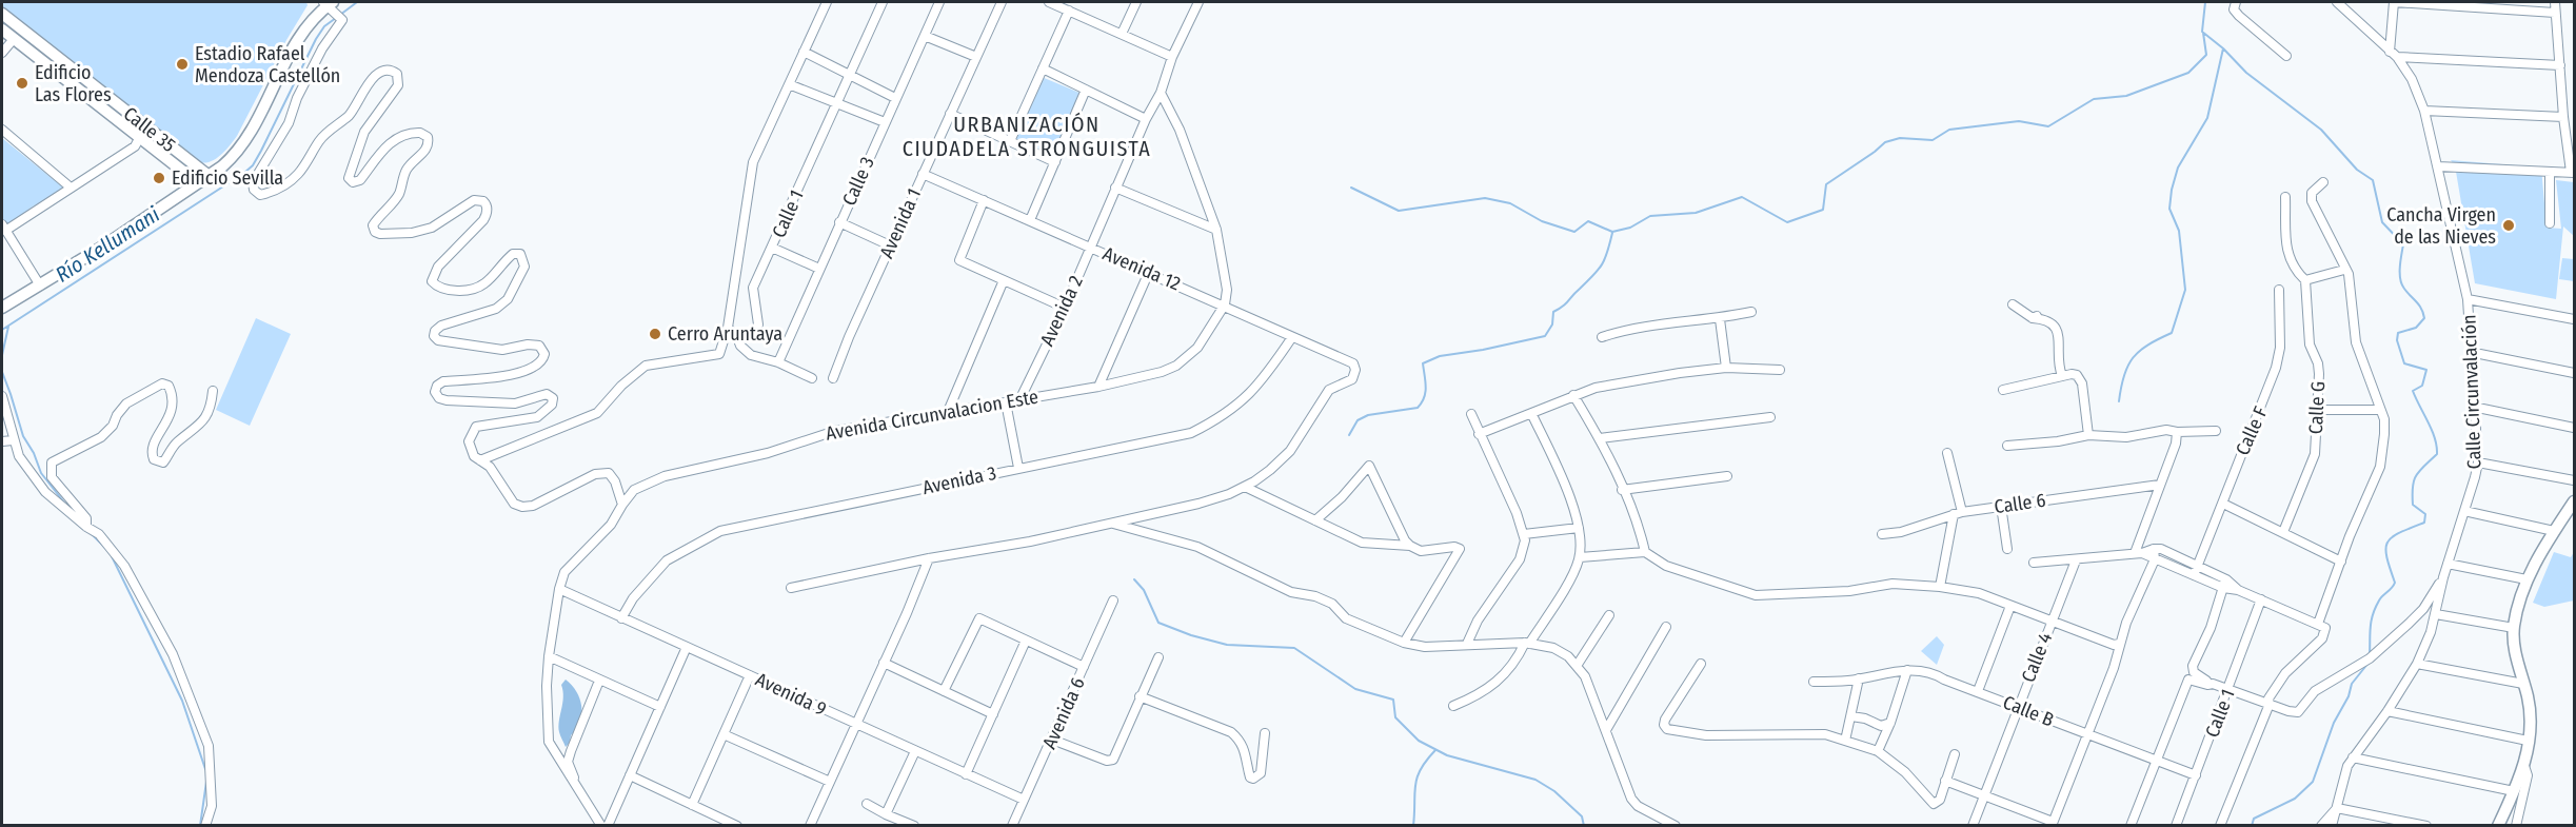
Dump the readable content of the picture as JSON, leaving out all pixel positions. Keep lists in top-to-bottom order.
{
  "streets": {
    "street": [
      "Calle 35",
      "Calle 3",
      "Calle 1",
      "Avenida 1",
      "Avenida 12",
      "Avenida 2",
      "Calle Circunvalación",
      "Calle G",
      "Avenida Circunvalacion Este",
      "Calle F",
      "Avenida 3",
      "Calle 6",
      "Calle 4",
      "Avenida 9",
      "Calle B",
      "Avenida 6"
    ]
  },
  "crossings": [
    ["Calle 1", "Calle B"],
    ["Avenida 1", "Avenida 12"],
    ["Avenida 12", "Avenida 2"],
    ["Avenida 12", "Avenida Circunvalacion Este"],
    ["Avenida 12", "Avenida 3"],
    ["Avenida 2", "Avenida Circunvalacion Este"],
    ["Avenida Circunvalacion Este", "Avenida 9"],
    ["Avenida 3", "Avenida 9"],
    ["Calle 4", "Calle B"],
    ["Avenida 9", "Avenida 6"]
  ],
  "districts": ["URBANIZACIÓN CIUDADELA STRONGUISTA"],
  "water": ["Río Kellumani"],
  "places": [
    "Estadio Rafael Mendoza Castellón",
    "Edificio Las Flores",
    "Edificio Sevilla",
    "Cancha Virgen de las Nieves",
    "Cerro Aruntaya"
  ]
}
